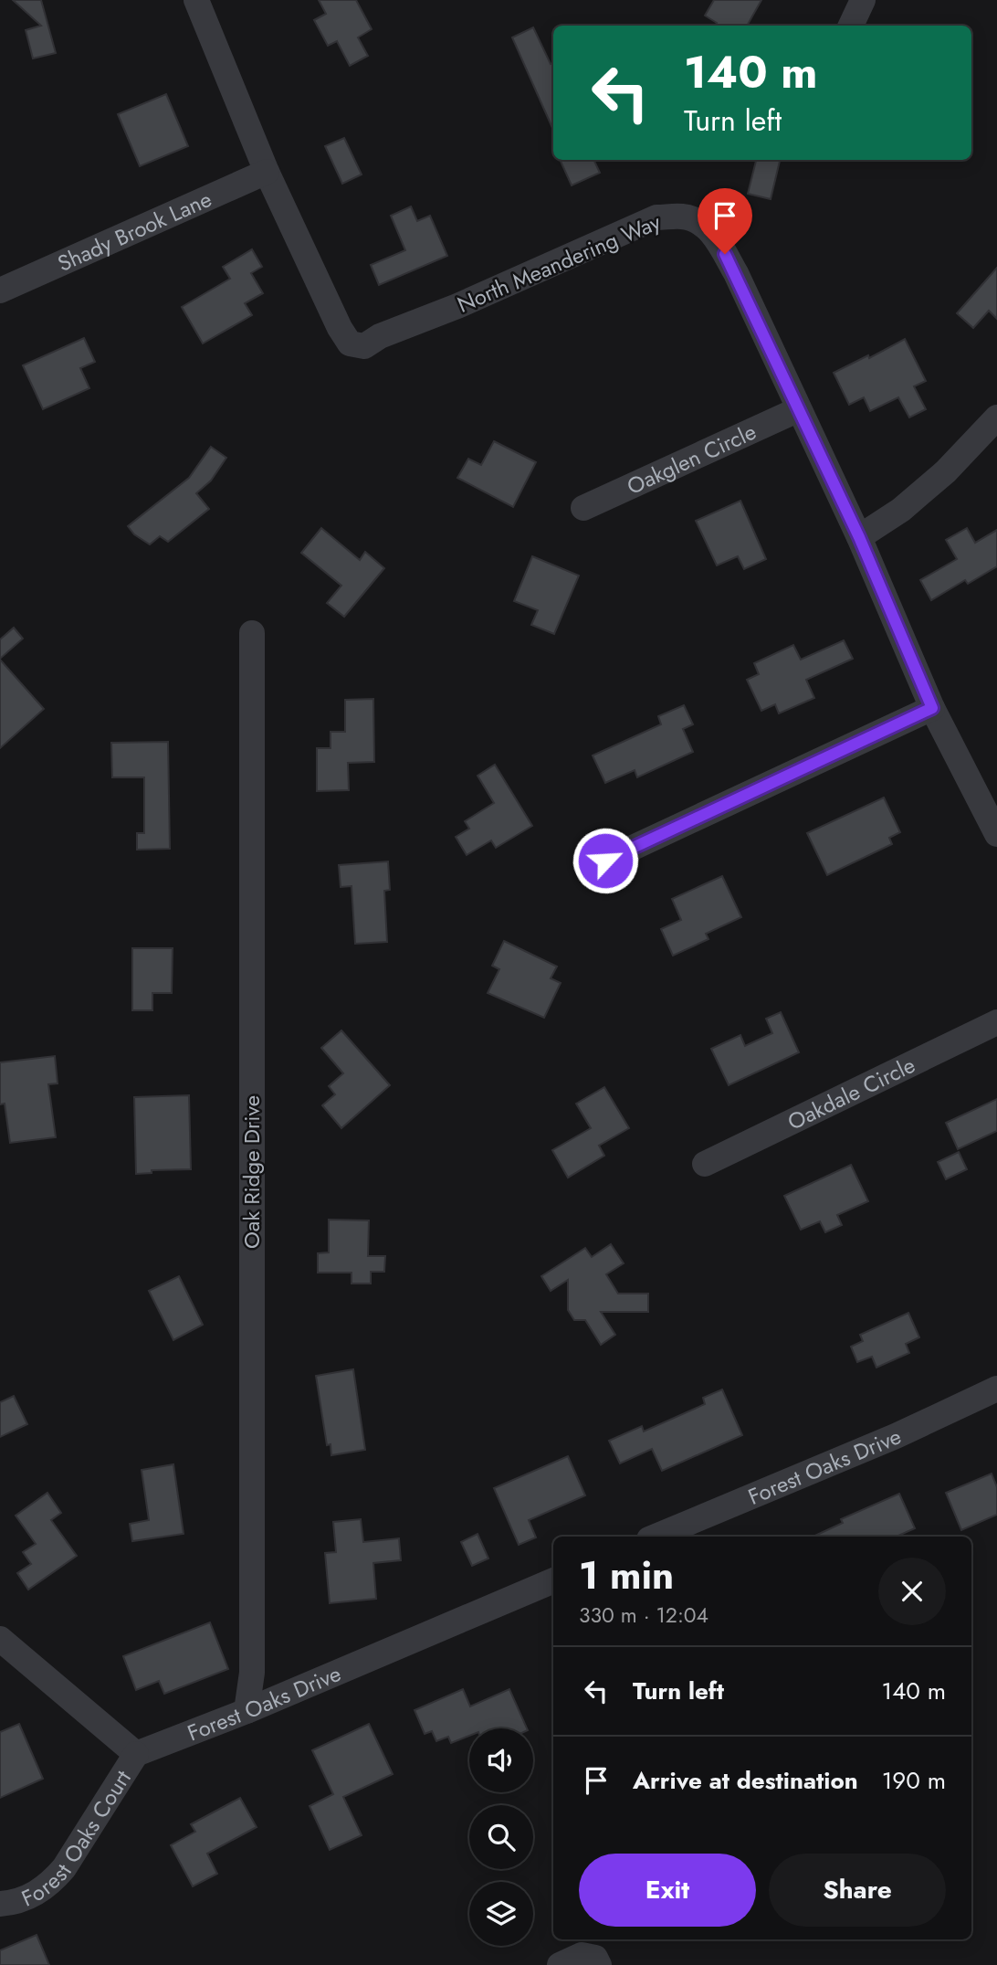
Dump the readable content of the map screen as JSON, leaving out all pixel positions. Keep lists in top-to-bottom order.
{
  "streets": {
    "street": [
      "Shady Brook Lane",
      "North Meandering Way",
      "Oakglen Circle",
      "Oakdale Circle",
      "Oak Ridge Drive",
      "Forest Oaks Drive",
      "Forest Oaks Court"
    ]
  },
  "crossings": [
    ["Shady Brook Lane", "North Meandering Way"],
    ["North Meandering Way", "Oakglen Circle"],
    ["Oak Ridge Drive", "Forest Oaks Drive"],
    ["Forest Oaks Drive", "Forest Oaks Court"]
  ],
  "page": {
    "turn": ["140 m", "Turn left"],
    "heading": ["1 min", "330 m · 12:04"],
    "list": [
      {
        "name": "Turn left",
        "value": "140 m"
      },
      {
        "name": "Arrive at destination",
        "value": "190 m"
      }
    ],
    "buttons": ["Exit", "Share"]
  }
}
